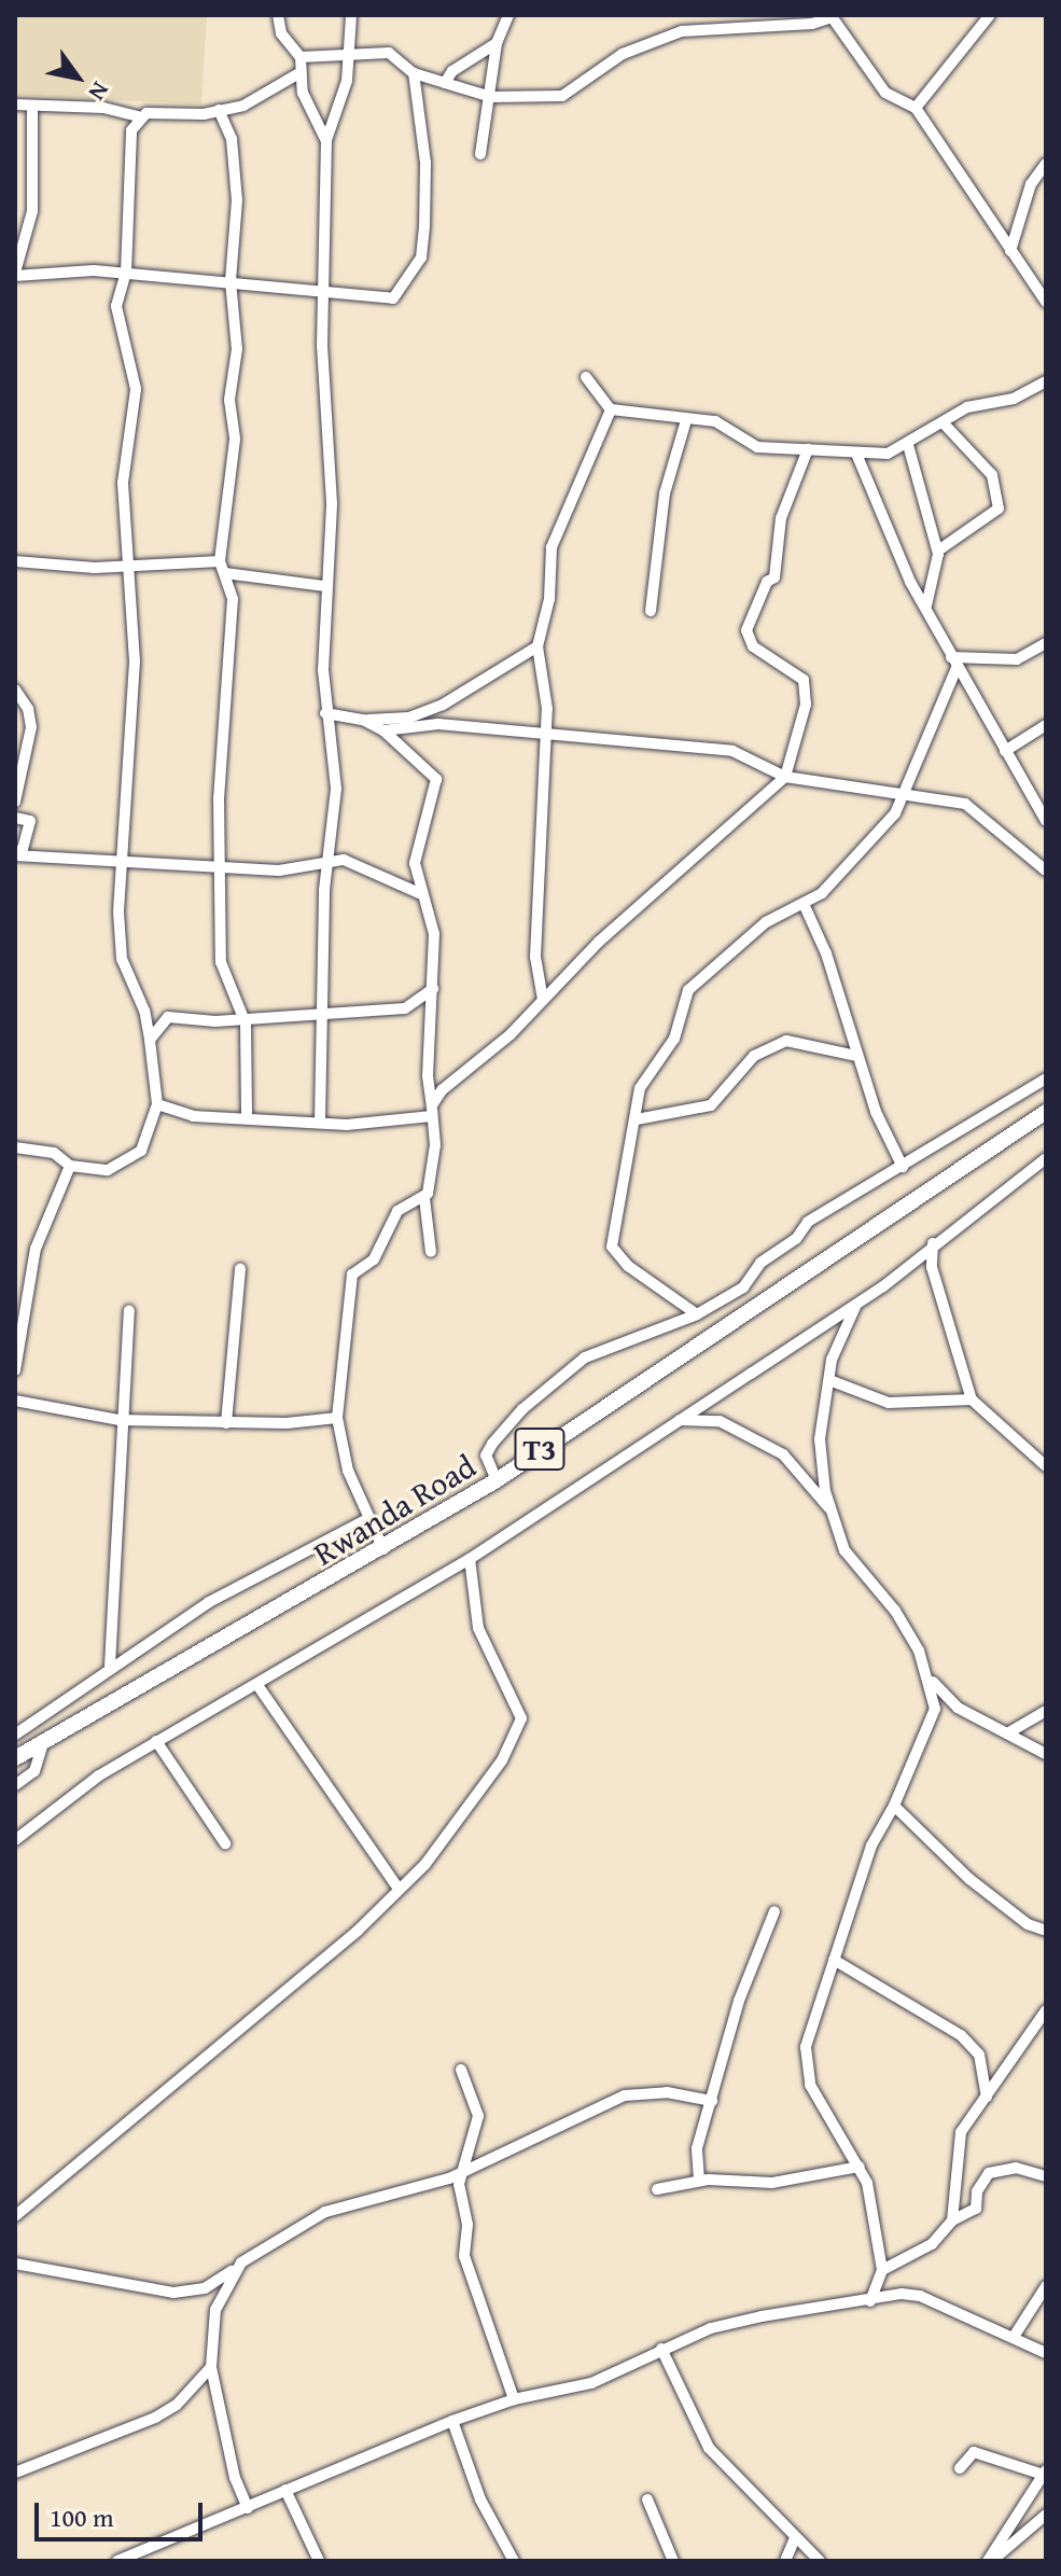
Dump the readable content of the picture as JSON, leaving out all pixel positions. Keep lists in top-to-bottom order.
{
  "streets": {
    "highway": ["T3", "Rwanda Road"]
  },
  "scale_bar": "100 m",
  "north": "bottom right"
}
